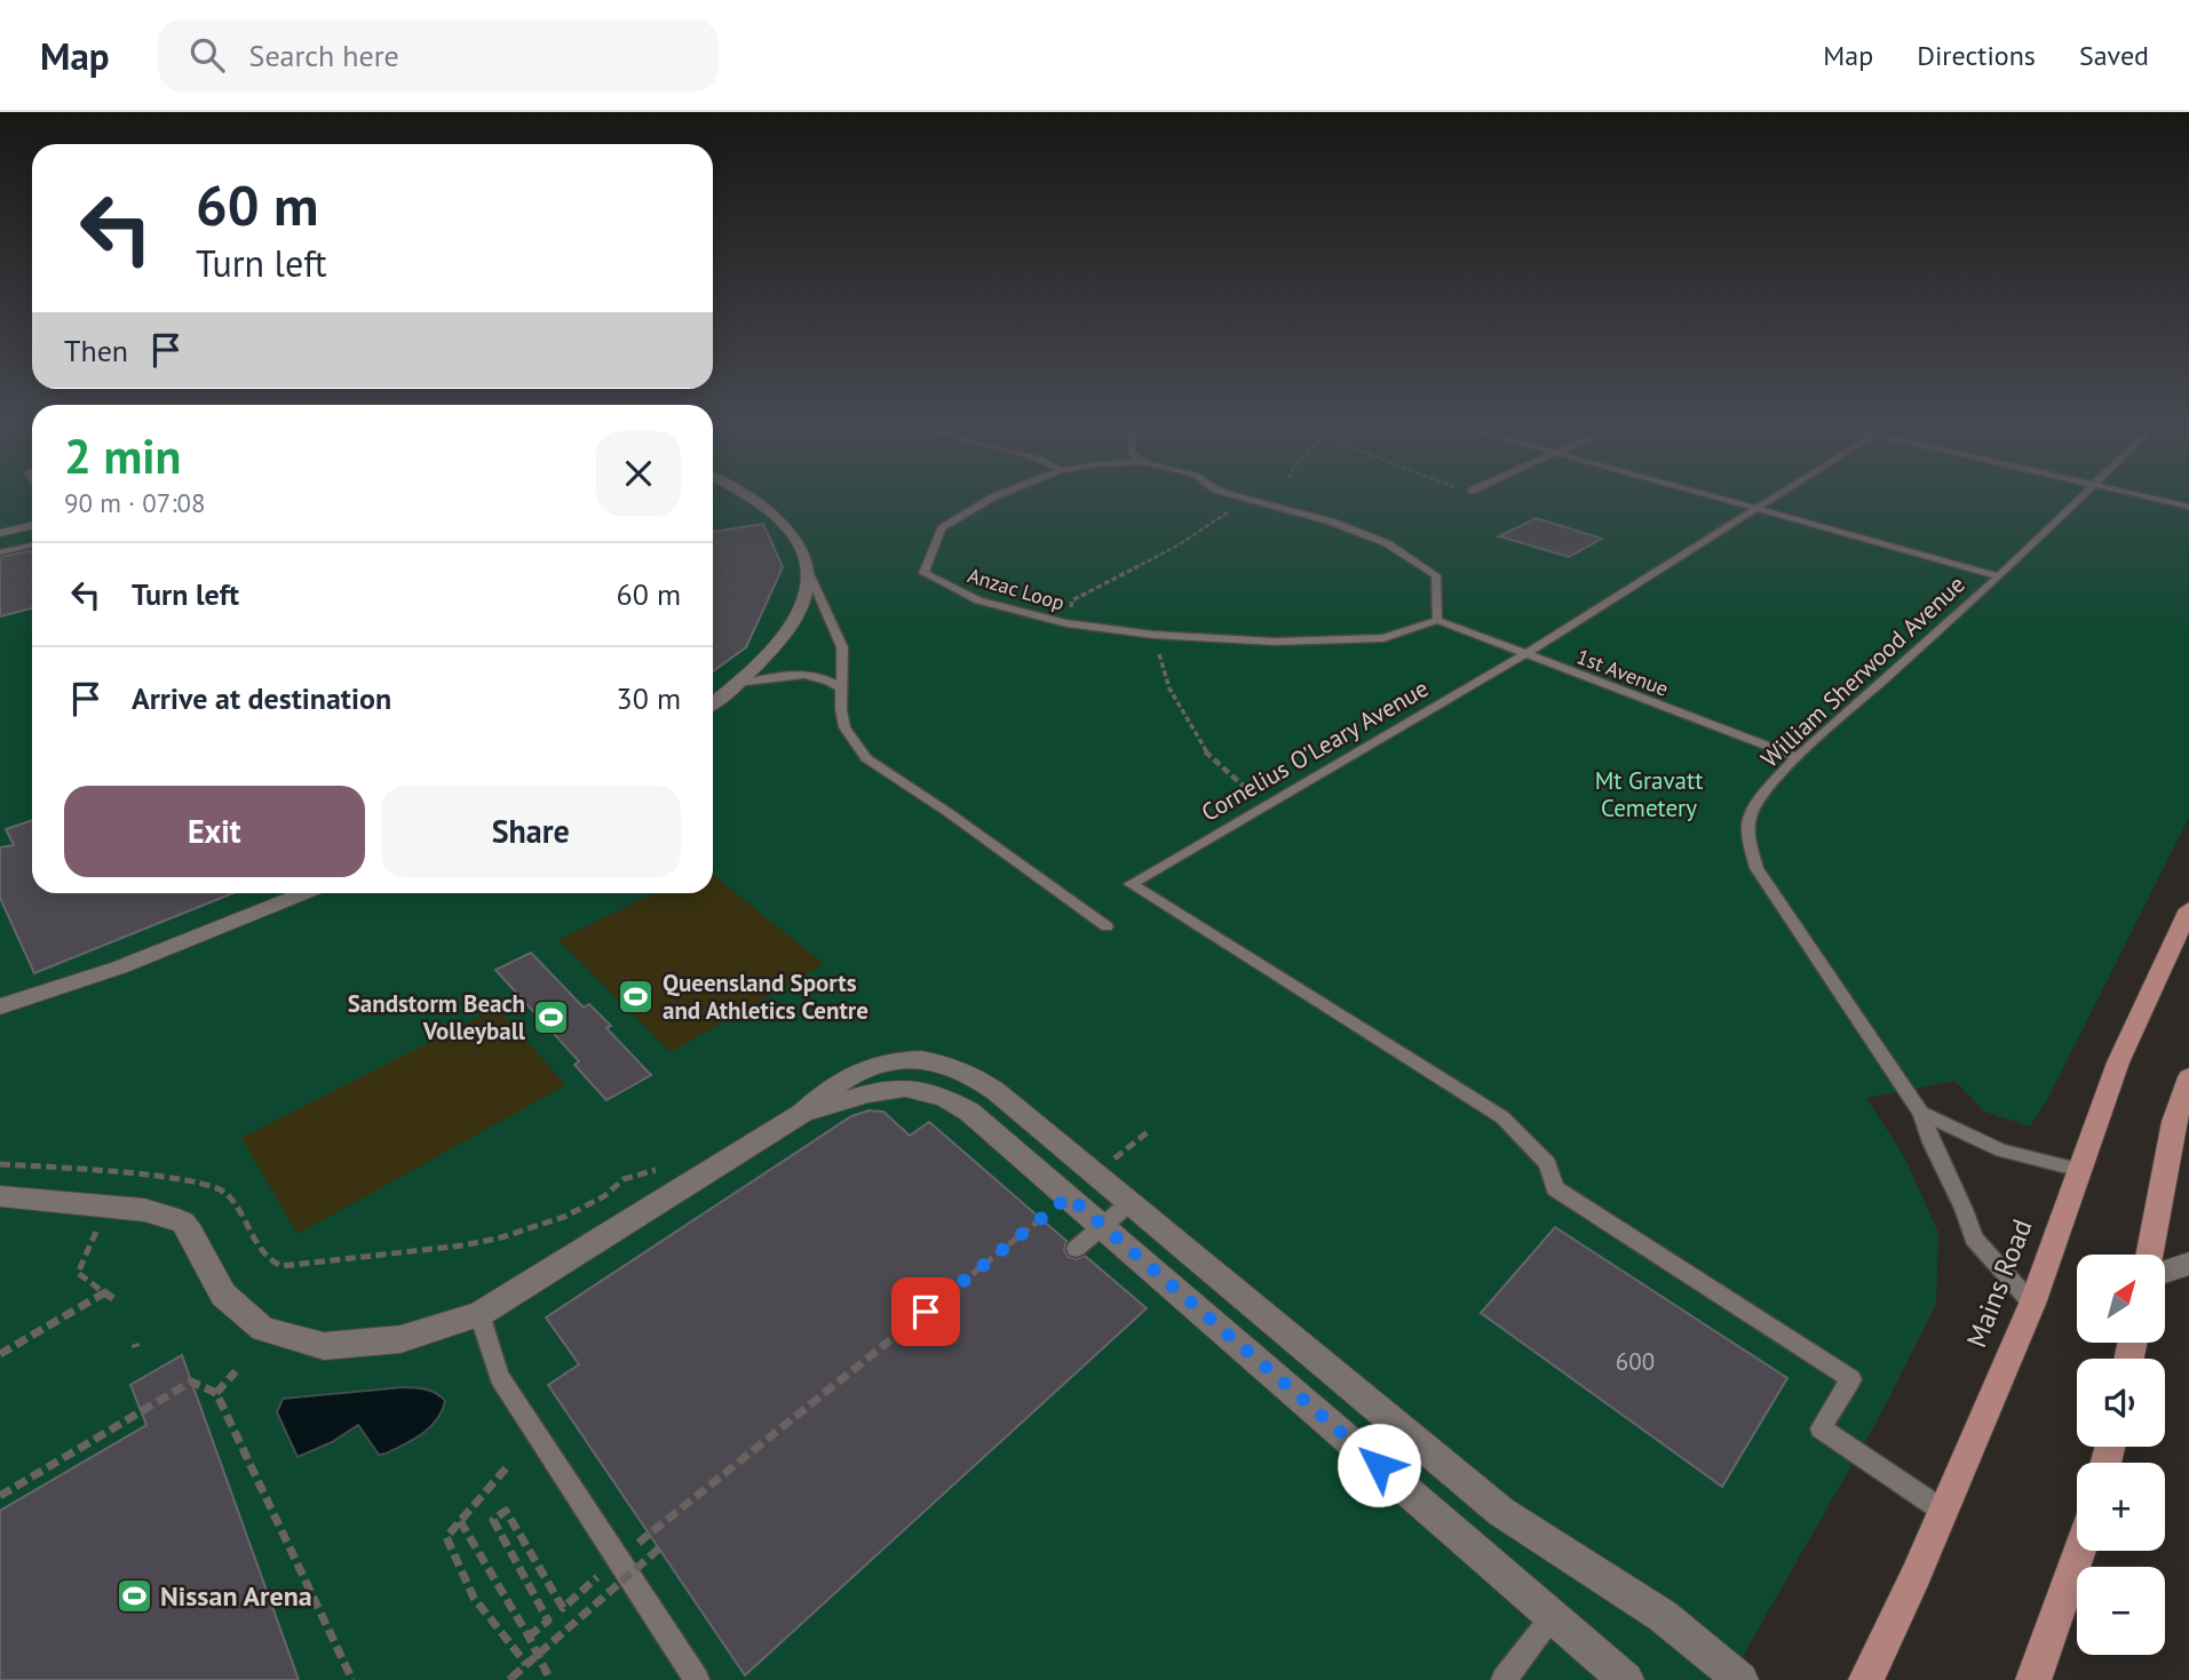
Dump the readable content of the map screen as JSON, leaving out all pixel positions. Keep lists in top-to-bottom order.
{
  "streets": {
    "main road": ["Mains Road"],
    "lane": [
      "Anzac Loop",
      "William Sherwood Avenue",
      "1st Avenue",
      "Cornelius O'Leary Avenue"
    ]
  },
  "crossings": [
    ["Anzac Loop", "1st Avenue"],
    ["William Sherwood Avenue", "1st Avenue"],
    ["William Sherwood Avenue", "Mains Road"],
    ["1st Avenue", "Cornelius O'Leary Avenue"]
  ],
  "parks": ["Mt Gravatt Cemetery"],
  "places": {
    "sports": ["Queensland Sports and Athletics Centre", "Sandstorm Beach Volleyball", "Nissan Arena"]
  },
  "house_numbers": ["600"],
  "north": "top right",
  "page": {
    "header": "Map",
    "search": "Search here",
    "nav": ["Map", "Directions", "Saved"],
    "turn": ["60 m", "Turn left"],
    "then": "Then",
    "heading": ["2 min", "90 m · 07:08"],
    "list": [
      {
        "name": "Turn left",
        "value": "60 m"
      },
      {
        "name": "Arrive at destination",
        "value": "30 m"
      }
    ],
    "buttons": ["Exit", "Share"],
    "map_buttons": ["+", "−"]
  }
}
